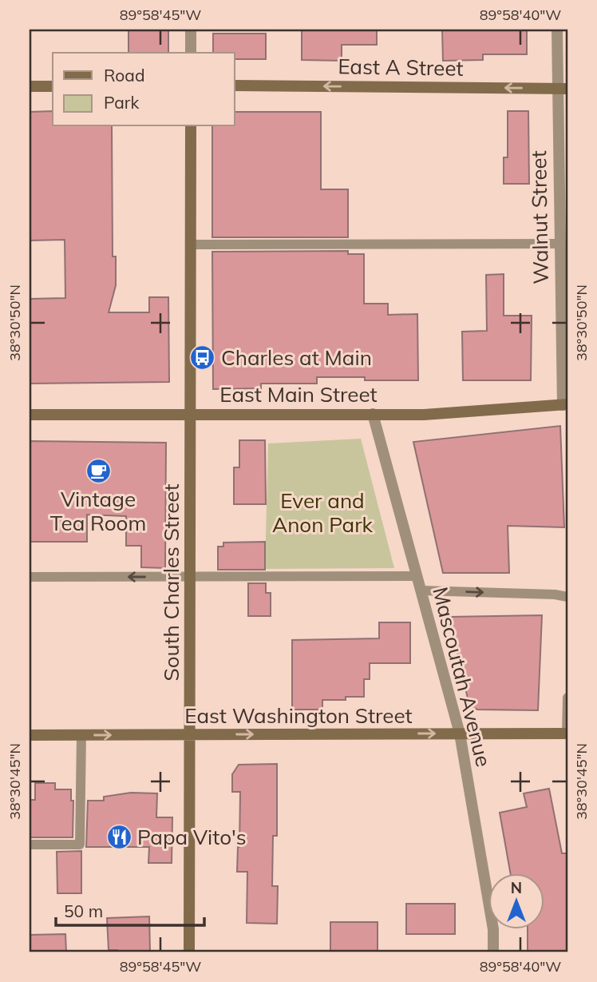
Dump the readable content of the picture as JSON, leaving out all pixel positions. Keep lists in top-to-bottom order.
{
  "streets": {
    "street": [
      "East A Street",
      "Walnut Street",
      "East Main Street",
      "South Charles Street",
      "Mascoutah Avenue",
      "East Washington Street"
    ]
  },
  "crossings": [
    ["East A Street", "Walnut Street"],
    ["Walnut Street", "East Main Street"],
    ["East Main Street", "South Charles Street"],
    ["East Main Street", "Mascoutah Avenue"],
    ["South Charles Street", "East Washington Street"],
    ["Mascoutah Avenue", "East Washington Street"]
  ],
  "one_way": ["East A Street", "East Washington Street"],
  "parks": ["Ever and Anon Park"],
  "places": {
    "bus stop": ["Charles at Main"],
    "cafe": ["Vintage Tea Room"],
    "restaurant": ["Papa Vito's"]
  },
  "legend": ["Road", "Park"],
  "scale_bar": "50 m",
  "north": "top",
  "coordinates": [
    "89°58'45\"W",
    "89°58'40\"W",
    "38°30'50\"N",
    "38°30'45\"N"
  ]
}
